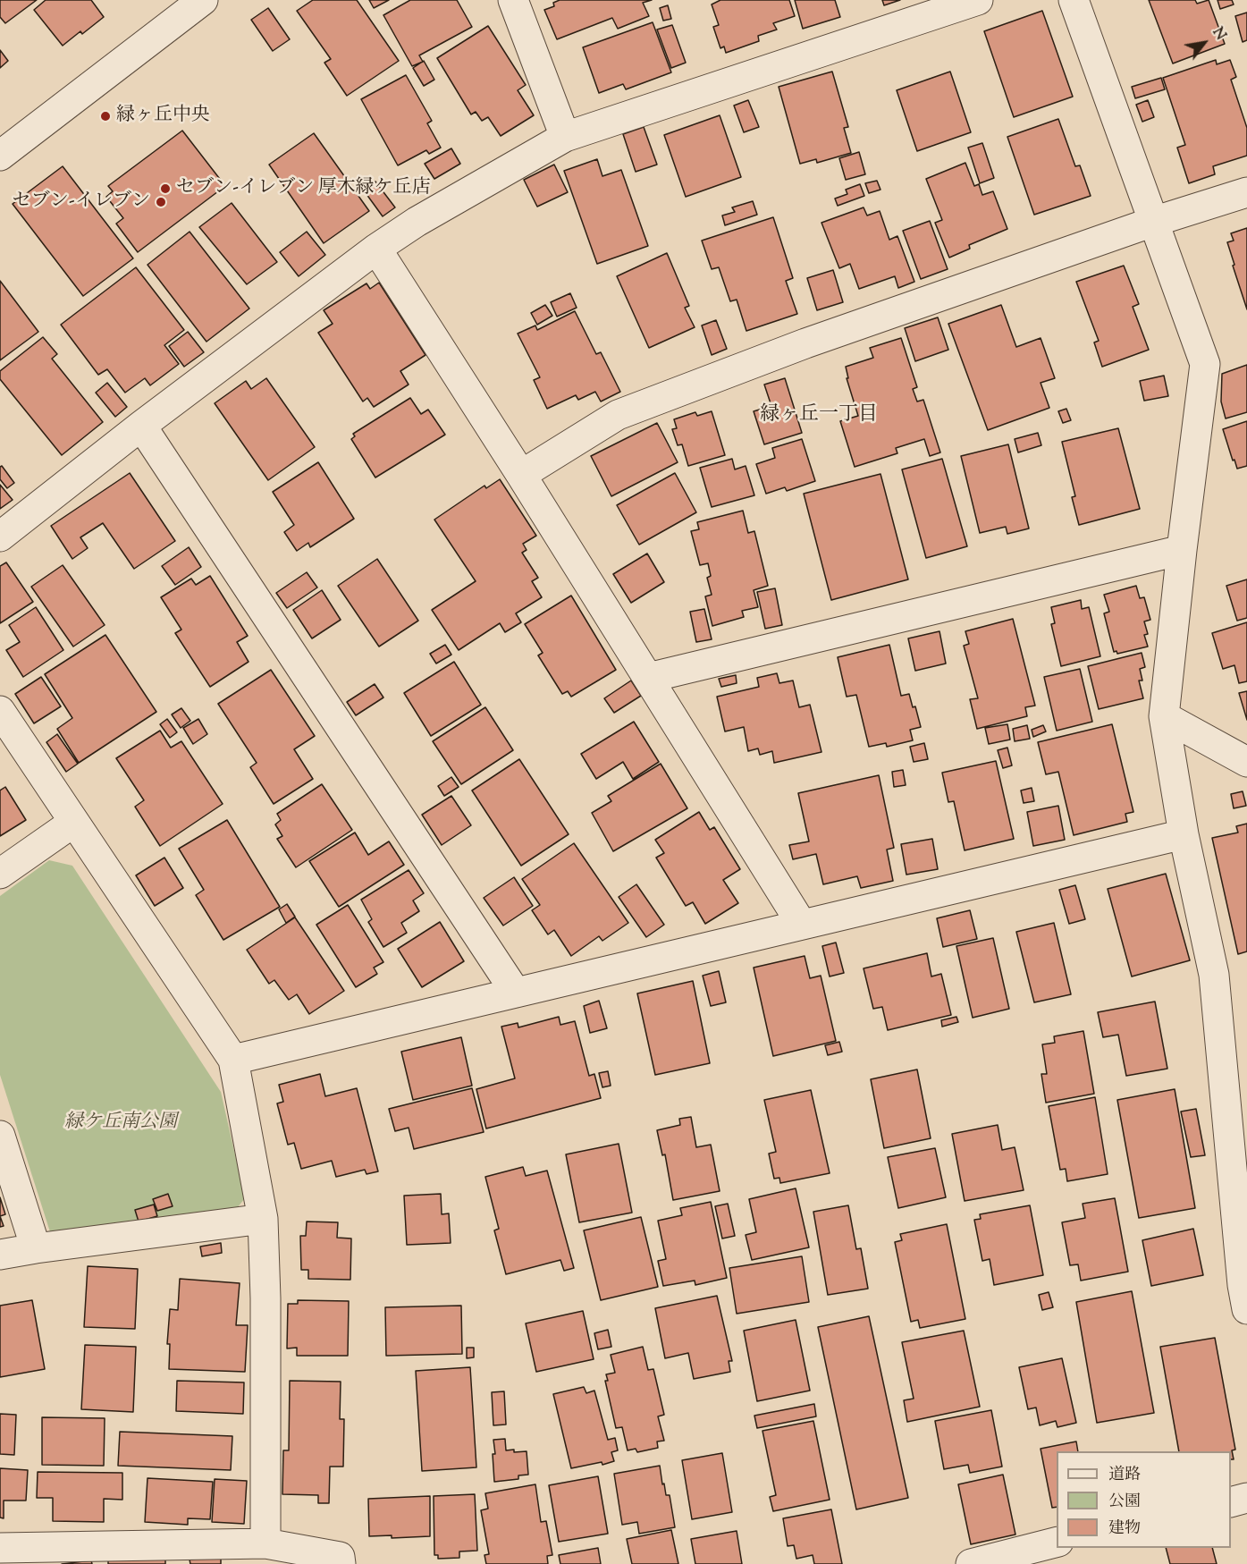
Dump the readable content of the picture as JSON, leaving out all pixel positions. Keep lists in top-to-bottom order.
{
  "districts": ["緑ヶ丘一丁目"],
  "parks": ["緑ケ丘南公園"],
  "places": ["緑ヶ丘中央", "セブン-イレブン 厚木緑ケ丘店", "セブン-イレブン"],
  "legend": ["道路", "公園", "建物"],
  "north": "top right"
}
